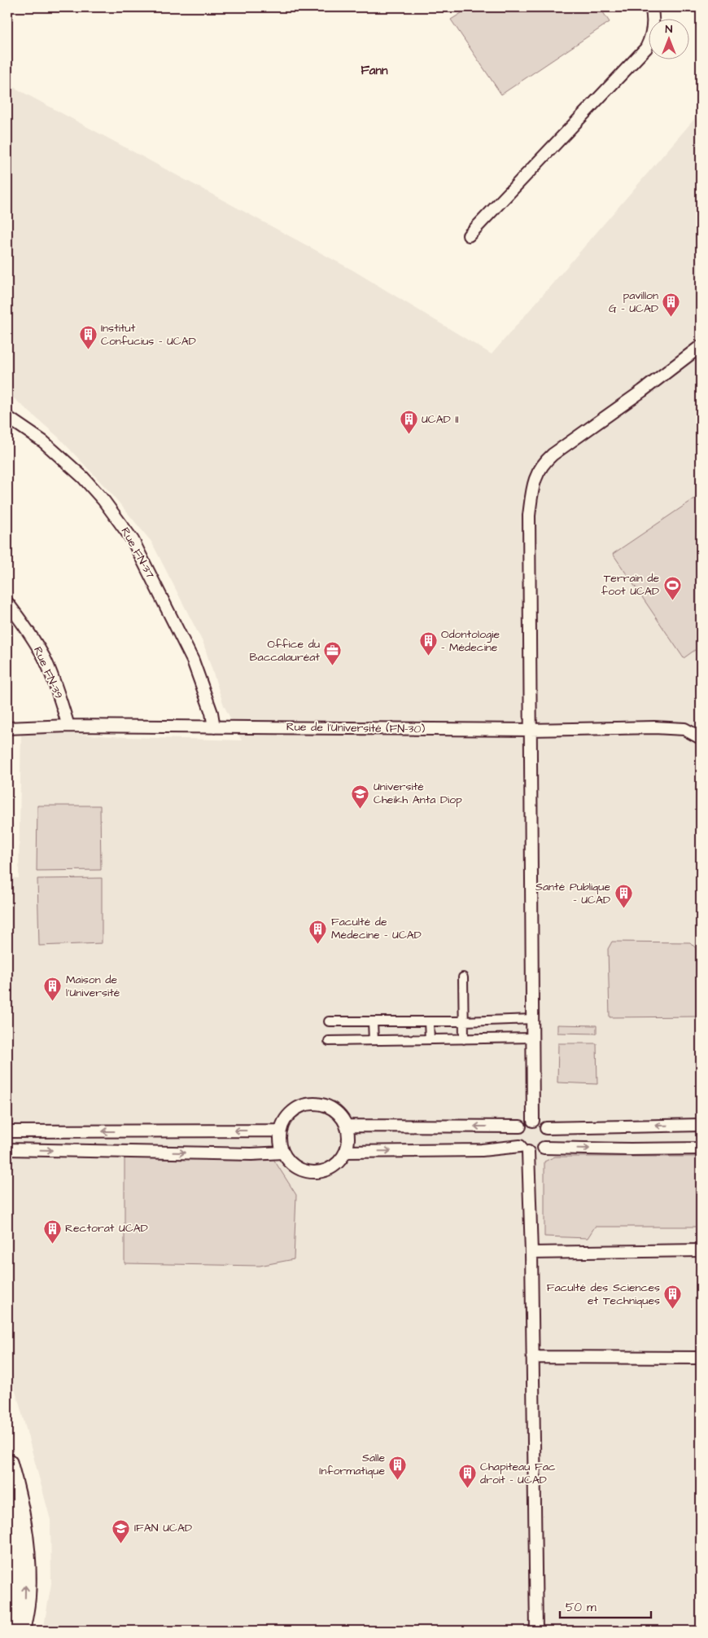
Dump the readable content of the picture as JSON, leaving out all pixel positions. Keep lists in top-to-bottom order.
{
  "streets": {
    "street": ["Rue FN-37", "Rue FN-39", "Rue de l'Université (FN-30)"]
  },
  "crossings": [
    ["Rue FN-37", "Rue de l'Université (FN-30)"],
    ["Rue FN-39", "Rue de l'Université (FN-30)"]
  ],
  "districts": ["Fann"],
  "places": {
    "building": [
      "pavillon G - UCAD",
      "Institut Confucius - UCAD",
      "UCAD II",
      "Odontologie - Médecine",
      "Santé Publique - UCAD",
      "Faculté de Médecine - UCAD",
      "Maison de l'Université",
      "Rectorat UCAD",
      "Faculté des Sciences et Techniques",
      "Salle Informatique",
      "Chapiteau Fac droit - UCAD"
    ],
    "sports": ["Terrain de foot UCAD"],
    "office": ["Office du Baccalauréat"],
    "school or university": ["Université Cheikh Anta Diop", "IFAN UCAD"]
  },
  "scale_bar": "50 m",
  "north": "top"
}
